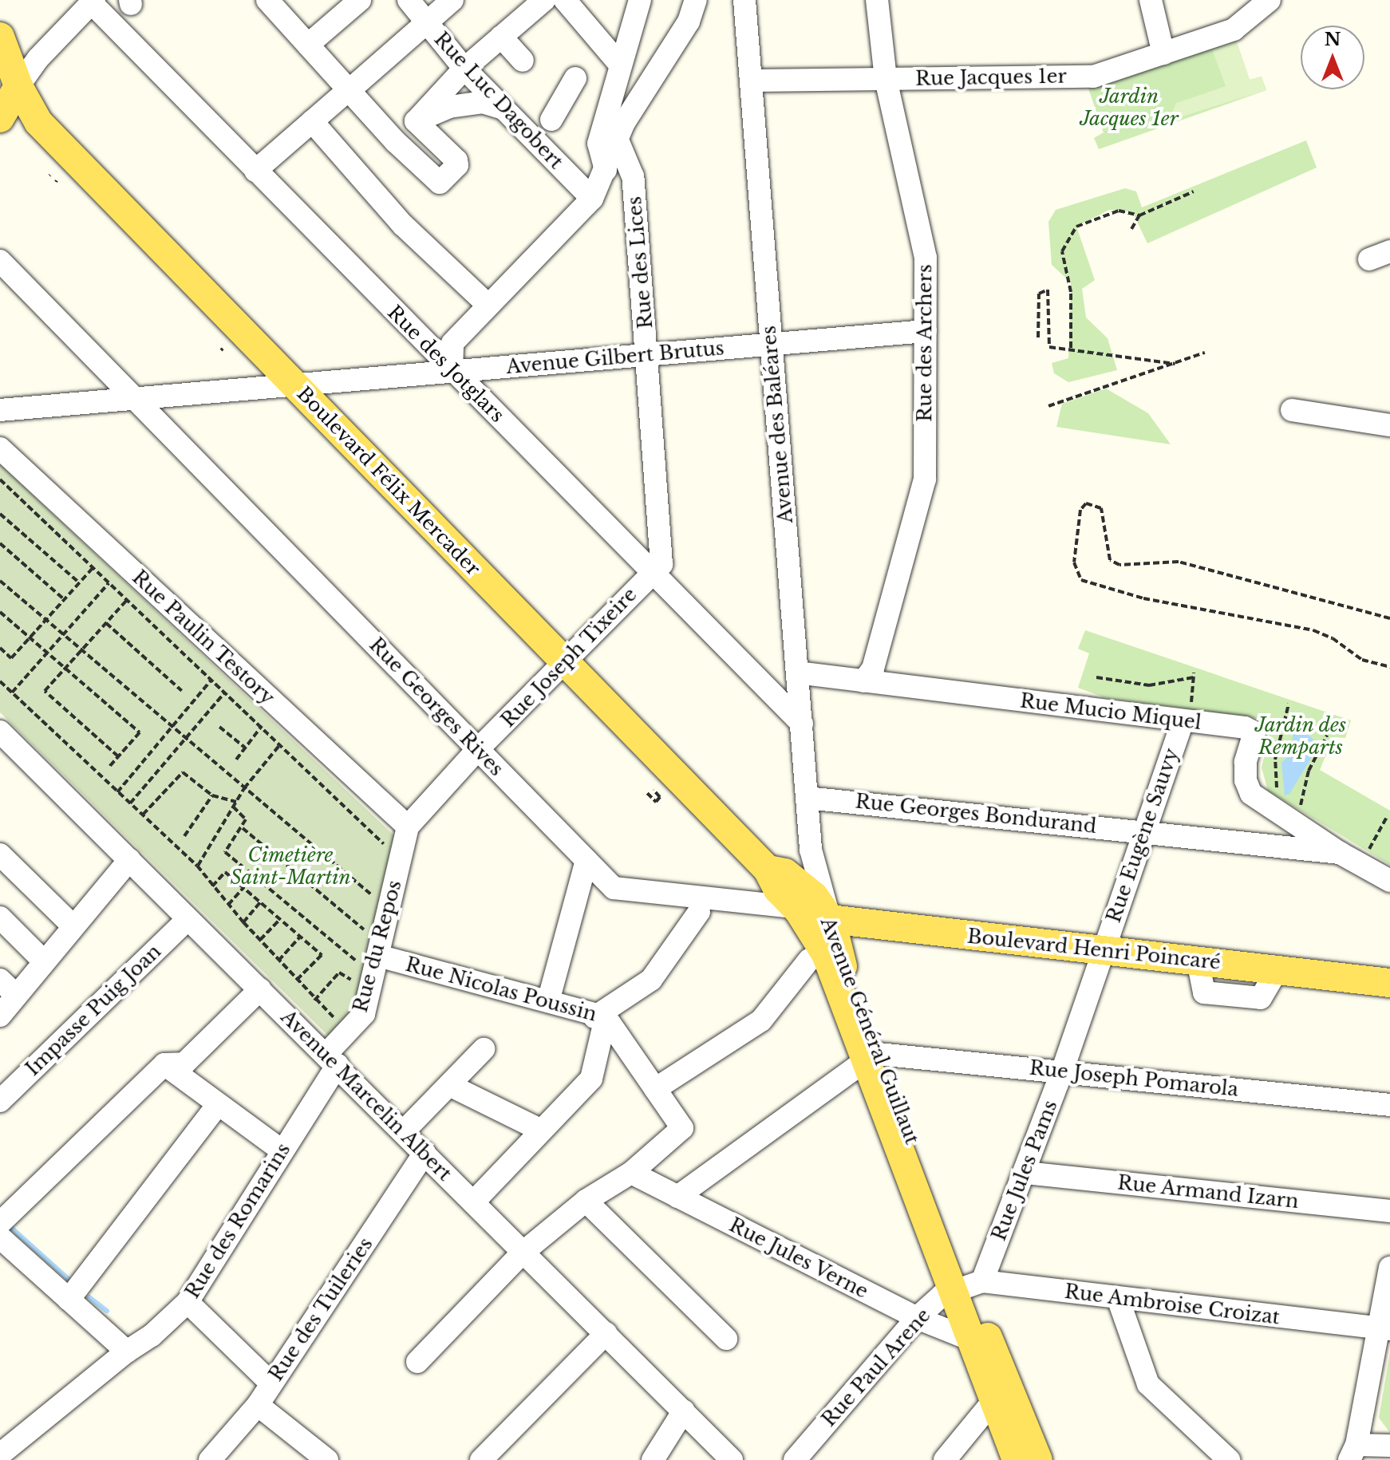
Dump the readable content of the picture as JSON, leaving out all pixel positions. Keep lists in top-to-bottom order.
{
  "streets": {
    "main road": ["Boulevard Félix Mercader", "Boulevard Henri Poincaré", "Avenue Général Guillaut"],
    "street": [
      "Rue Jacques 1er",
      "Rue Luc Dagobert",
      "Rue des Lices",
      "Rue des Archers",
      "Avenue Gilbert Brutus",
      "Rue des Jotglars",
      "Avenue des Baléares",
      "Rue Paulin Testory",
      "Rue Joseph Tixeire",
      "Rue Georges Rives",
      "Rue Mucio Miquel",
      "Rue Georges Bondurand",
      "Rue Eugène Sauvy",
      "Rue du Repos",
      "Rue Nicolas Poussin",
      "Impasse Puig Joan",
      "Rue Joseph Pomarola",
      "Avenue Marcelin Albert",
      "Rue Jules Pams",
      "Rue Armand Izarn",
      "Rue des Romarins",
      "Rue Jules Verne",
      "Rue Ambroise Croizat",
      "Rue des Tuileries",
      "Rue Paul Arene"
    ]
  },
  "crossings": [
    ["Rue Jacques 1er", "Rue des Archers"],
    ["Rue Jacques 1er", "Avenue des Baléares"],
    ["Rue Luc Dagobert", "Rue des Lices"],
    ["Rue des Lices", "Avenue Gilbert Brutus"],
    ["Rue des Lices", "Rue des Jotglars"],
    ["Rue des Lices", "Rue Joseph Tixeire"],
    ["Rue des Archers", "Avenue Gilbert Brutus"],
    ["Rue des Archers", "Rue Mucio Miquel"],
    ["Avenue Gilbert Brutus", "Rue des Jotglars"],
    ["Avenue Gilbert Brutus", "Avenue des Baléares"],
    ["Avenue Gilbert Brutus", "Boulevard Félix Mercader"],
    ["Avenue Gilbert Brutus", "Rue Georges Rives"],
    ["Rue des Jotglars", "Avenue des Baléares"],
    ["Rue des Jotglars", "Rue Joseph Tixeire"],
    ["Avenue des Baléares", "Rue Mucio Miquel"],
    ["Avenue des Baléares", "Rue Georges Bondurand"],
    ["Avenue des Baléares", "Boulevard Henri Poincaré"],
    ["Avenue des Baléares", "Avenue Général Guillaut"],
    ["Boulevard Félix Mercader", "Rue Joseph Tixeire"],
    ["Boulevard Félix Mercader", "Avenue Général Guillaut"],
    ["Rue Paulin Testory", "Rue Joseph Tixeire"],
    ["Rue Paulin Testory", "Rue du Repos"],
    ["Rue Joseph Tixeire", "Rue Georges Rives"],
    ["Rue Joseph Tixeire", "Rue du Repos"],
    ["Rue Georges Rives", "Boulevard Henri Poincaré"],
    ["Rue Georges Rives", "Avenue Général Guillaut"],
    ["Rue Mucio Miquel", "Rue Georges Bondurand"],
    ["Rue Mucio Miquel", "Rue Eugène Sauvy"],
    ["Rue Georges Bondurand", "Rue Eugène Sauvy"],
    ["Rue Eugène Sauvy", "Boulevard Henri Poincaré"],
    ["Rue Eugène Sauvy", "Rue Jules Pams"],
    ["Rue du Repos", "Rue Nicolas Poussin"],
    ["Rue du Repos", "Avenue Marcelin Albert"],
    ["Rue du Repos", "Rue des Romarins"],
    ["Boulevard Henri Poincaré", "Avenue Général Guillaut"],
    ["Boulevard Henri Poincaré", "Rue Jules Pams"],
    ["Rue Nicolas Poussin", "Rue Jules Verne"],
    ["Impasse Puig Joan", "Avenue Marcelin Albert"],
    ["Avenue Général Guillaut", "Rue Joseph Pomarola"],
    ["Avenue Général Guillaut", "Rue Jules Pams"],
    ["Avenue Général Guillaut", "Rue Jules Verne"],
    ["Avenue Général Guillaut", "Rue Ambroise Croizat"],
    ["Avenue Général Guillaut", "Rue Paul Arene"],
    ["Rue Joseph Pomarola", "Rue Jules Pams"],
    ["Avenue Marcelin Albert", "Rue des Romarins"],
    ["Avenue Marcelin Albert", "Rue des Tuileries"],
    ["Rue Jules Pams", "Rue Armand Izarn"],
    ["Rue Jules Pams", "Rue Ambroise Croizat"],
    ["Rue Jules Pams", "Rue Paul Arene"],
    ["Rue Jules Verne", "Rue Paul Arene"],
    ["Rue Ambroise Croizat", "Rue Paul Arene"]
  ],
  "parks": ["Jardin Jacques 1er", "Jardin des Remparts", "Cimetière Saint-Martin"],
  "north": "top"
}
